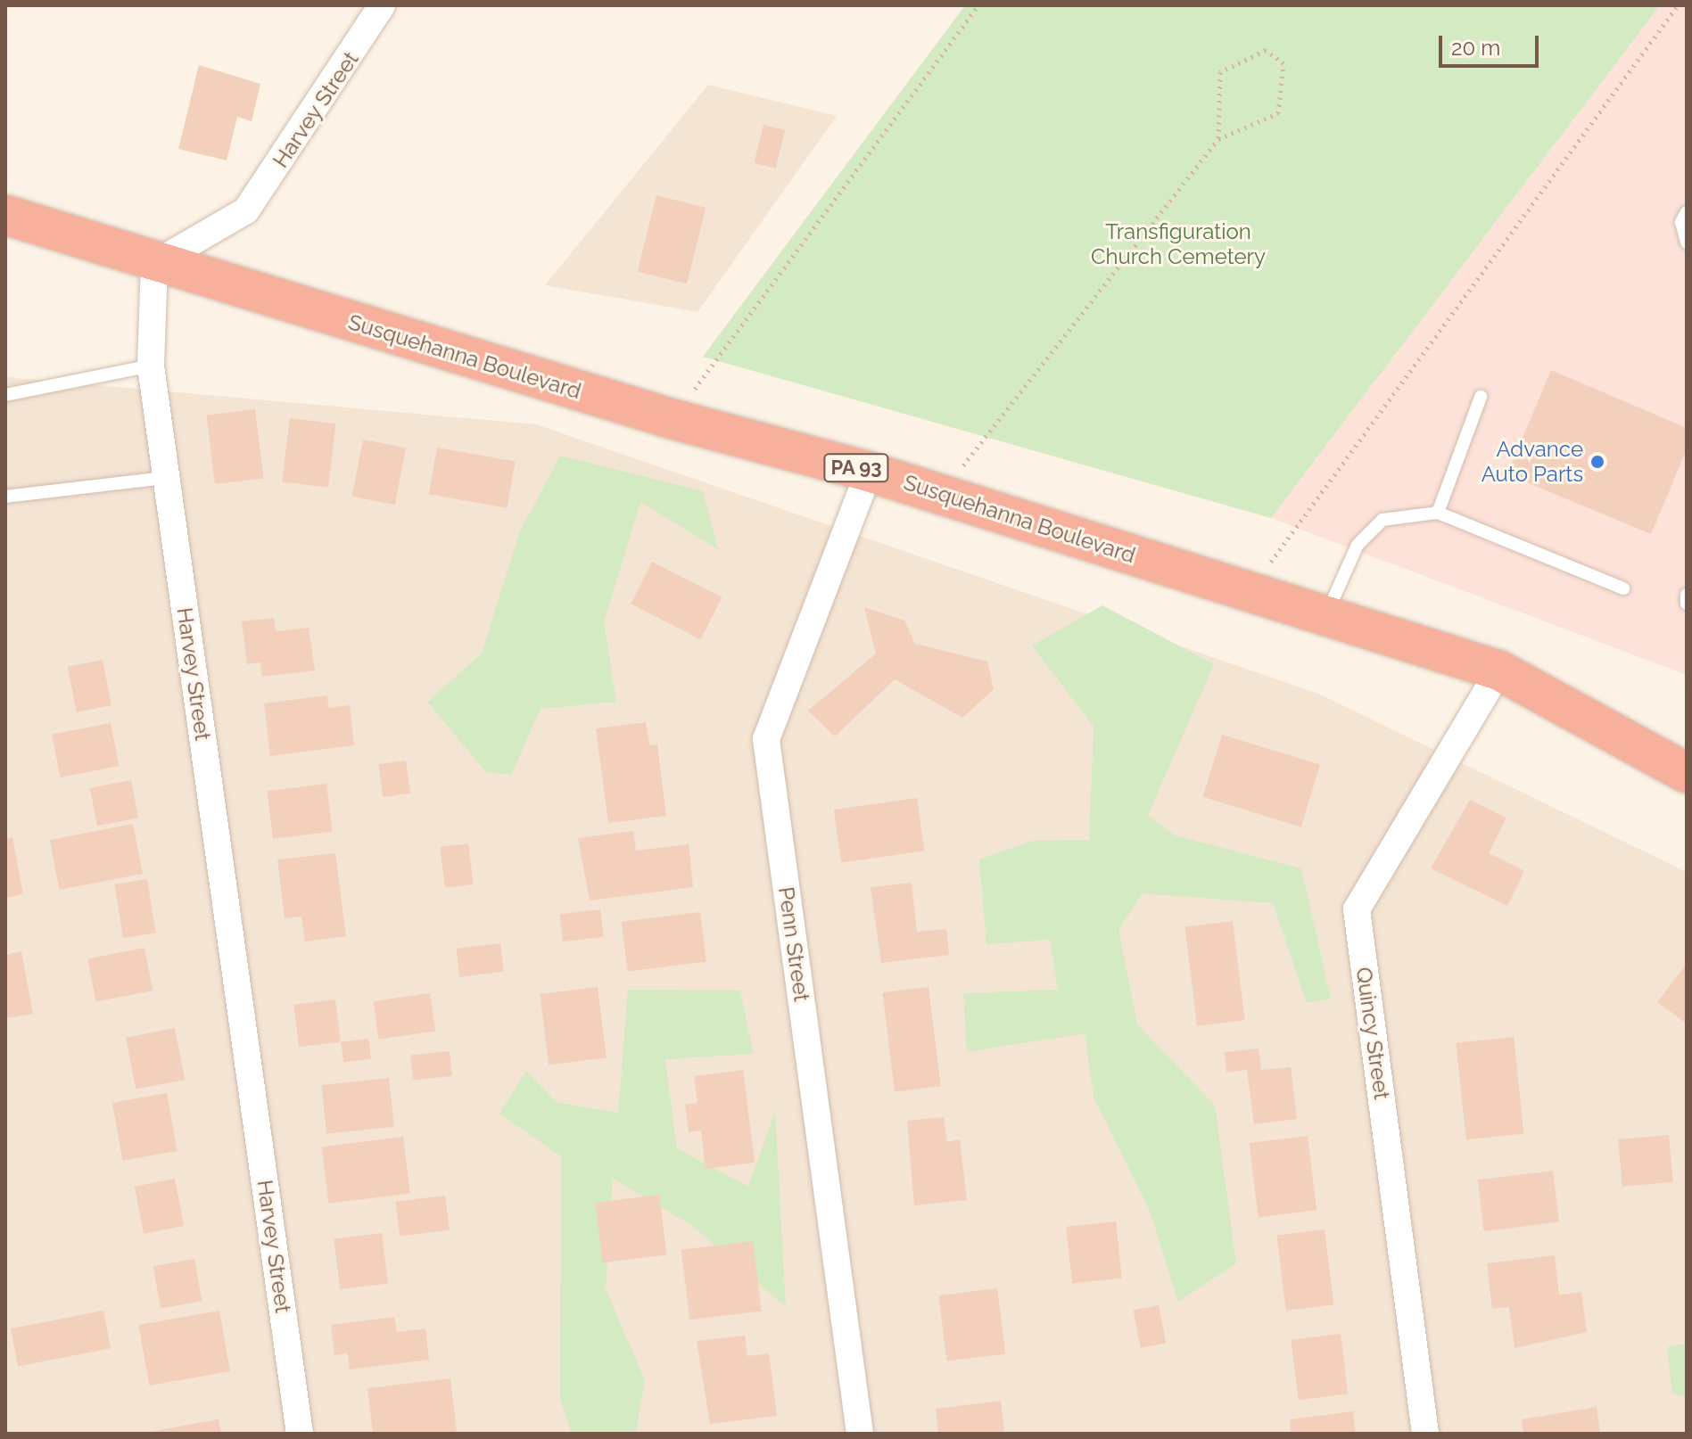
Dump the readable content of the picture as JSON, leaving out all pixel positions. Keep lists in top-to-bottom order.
{
  "streets": {
    "highway": ["Susquehanna Boulevard", "PA 93"],
    "street": ["Harvey Street", "Penn Street", "Quincy Street"]
  },
  "crossings": [
    ["Harvey Street", "Susquehanna Boulevard"],
    ["Susquehanna Boulevard", "Penn Street"],
    ["Susquehanna Boulevard", "Quincy Street"]
  ],
  "parks": ["Transfiguration Church Cemetery"],
  "places": ["Advance Auto Parts"],
  "scale_bar": "20 m"
}
